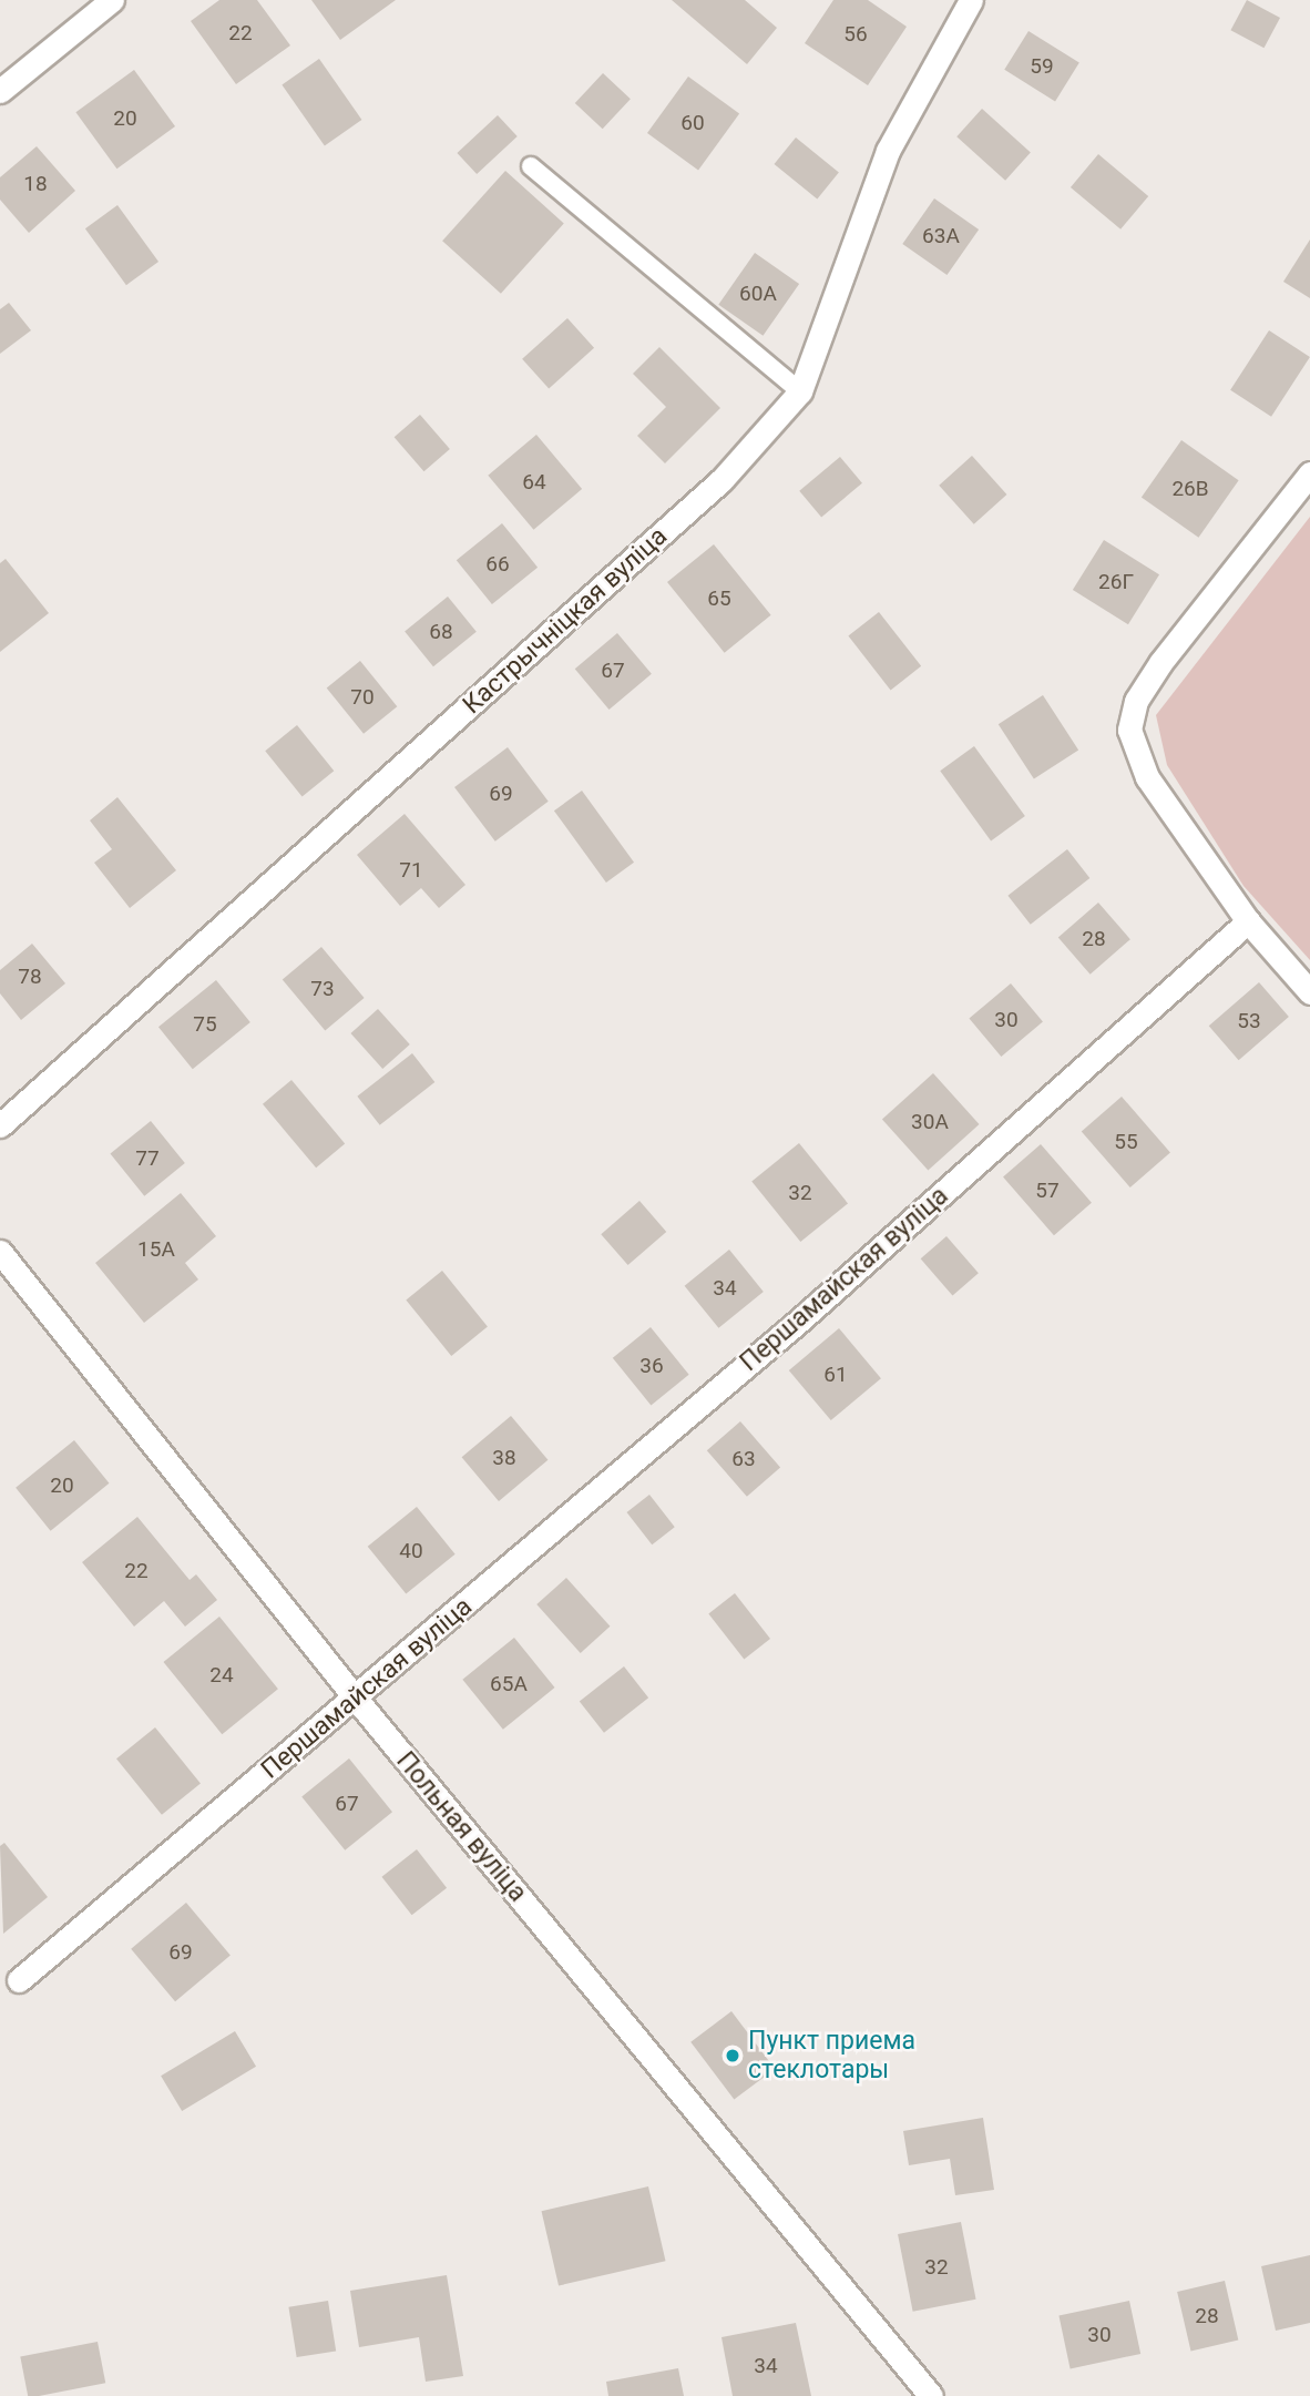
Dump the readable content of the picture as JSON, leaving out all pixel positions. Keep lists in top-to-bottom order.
{
  "streets": {
    "street": ["Кастрычніцкая вуліца", "Першамайская вуліца", "Польная вуліца"]
  },
  "crossings": [
    ["Першамайская вуліца", "Польная вуліца"]
  ],
  "places": ["Пункт приема стеклотары"],
  "house_numbers": [
    "22",
    "56",
    "59",
    "20",
    "60",
    "18",
    "63А",
    "60А",
    "64",
    "26В",
    "66",
    "26Г",
    "65",
    "68",
    "67",
    "70",
    "69",
    "71",
    "28",
    "78",
    "73",
    "30",
    "53",
    "75",
    "30А",
    "55",
    "77",
    "57",
    "32",
    "15А",
    "34",
    "36",
    "61",
    "38",
    "63",
    "20",
    "40",
    "22",
    "24",
    "65А",
    "67",
    "69",
    "32",
    "28",
    "30",
    "34"
  ]
}
